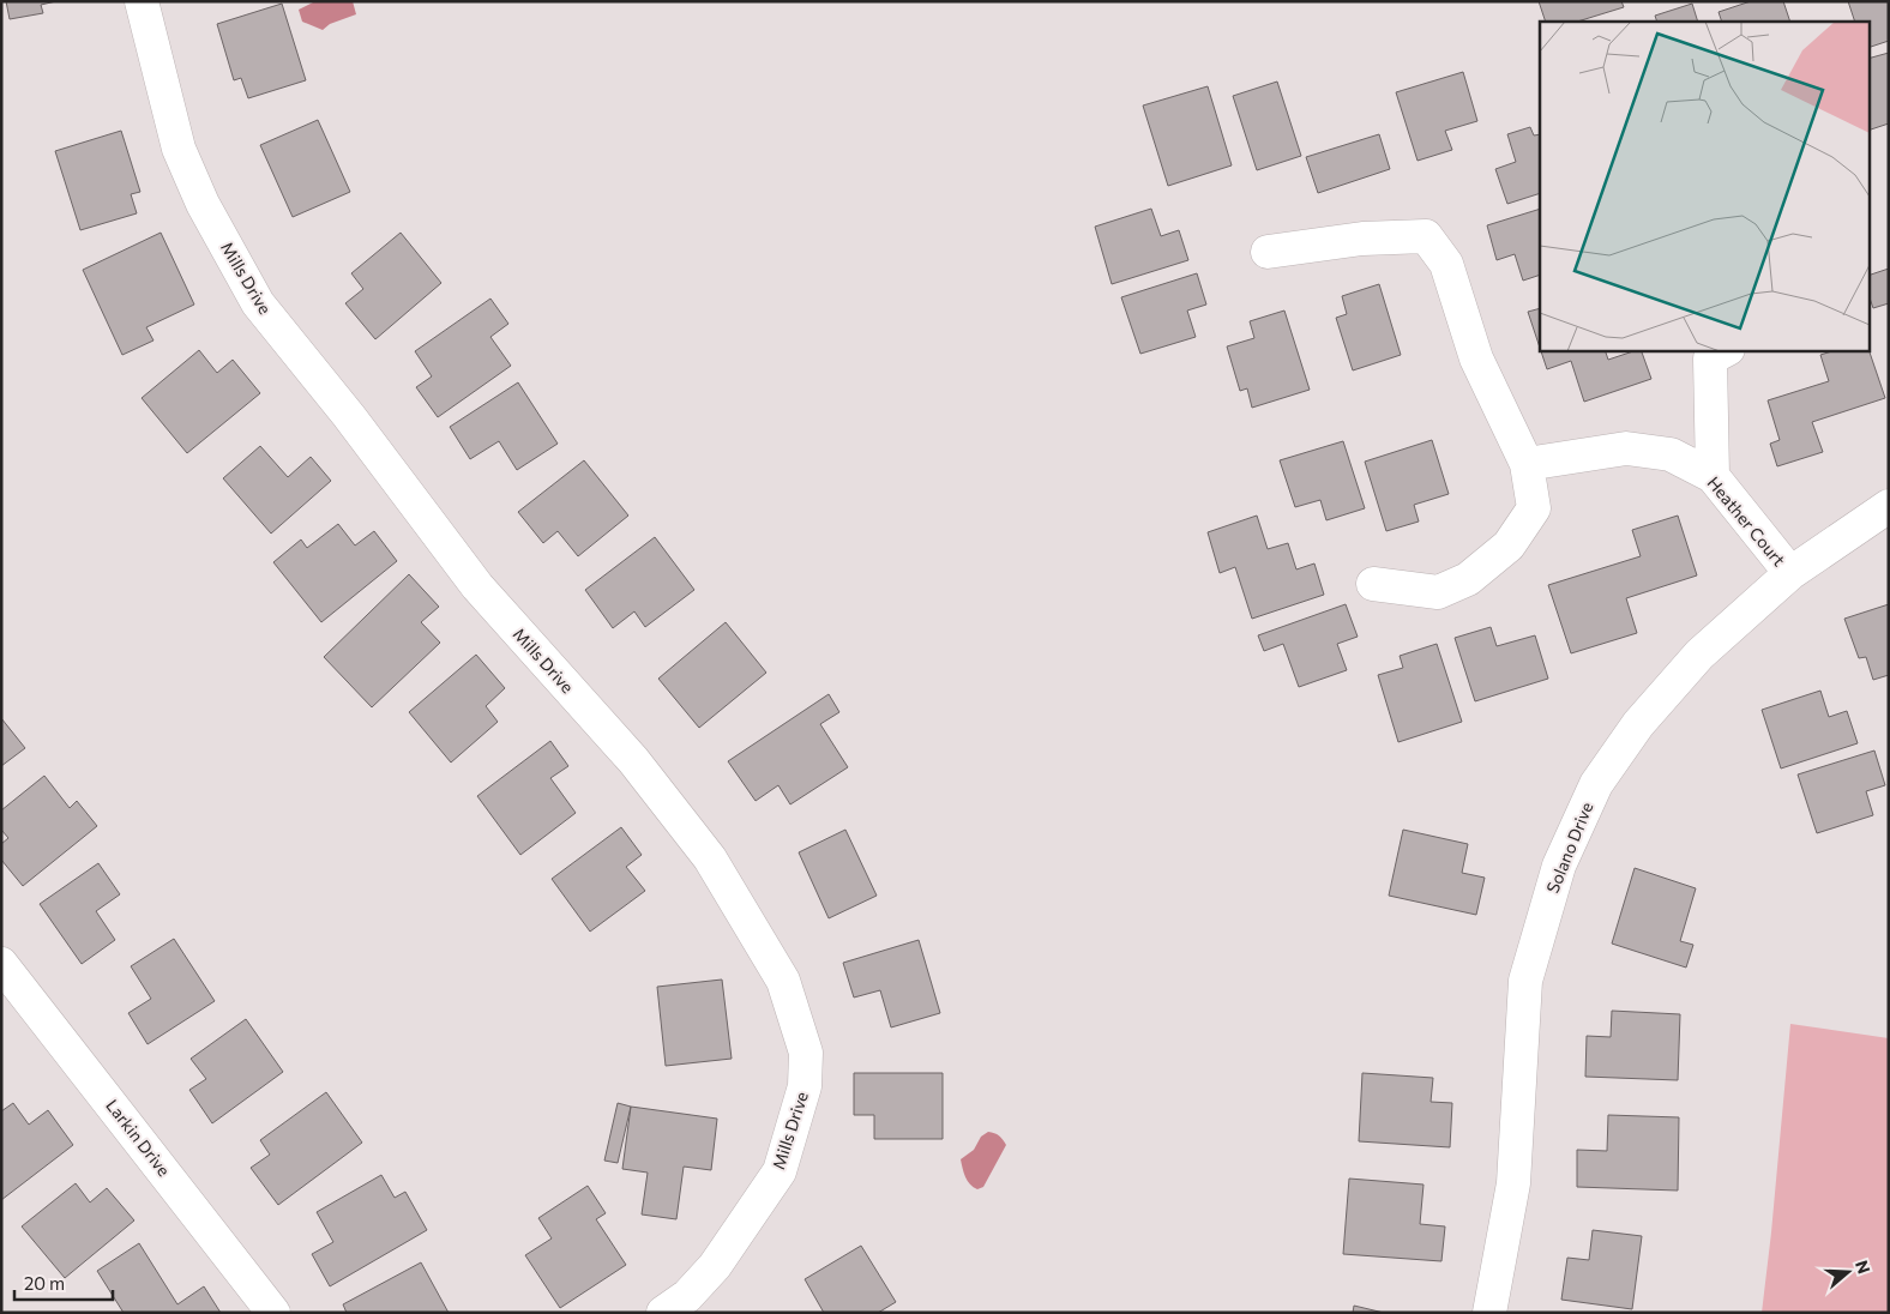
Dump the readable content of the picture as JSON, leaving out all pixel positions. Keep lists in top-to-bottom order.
{
  "streets": {
    "street": [
      "Mills Drive",
      "Heather Court",
      "Solano Drive",
      "Larkin Drive"
    ]
  },
  "crossings": [
    ["Heather Court", "Solano Drive"]
  ],
  "scale_bar": "20 m",
  "north": "right"
}
